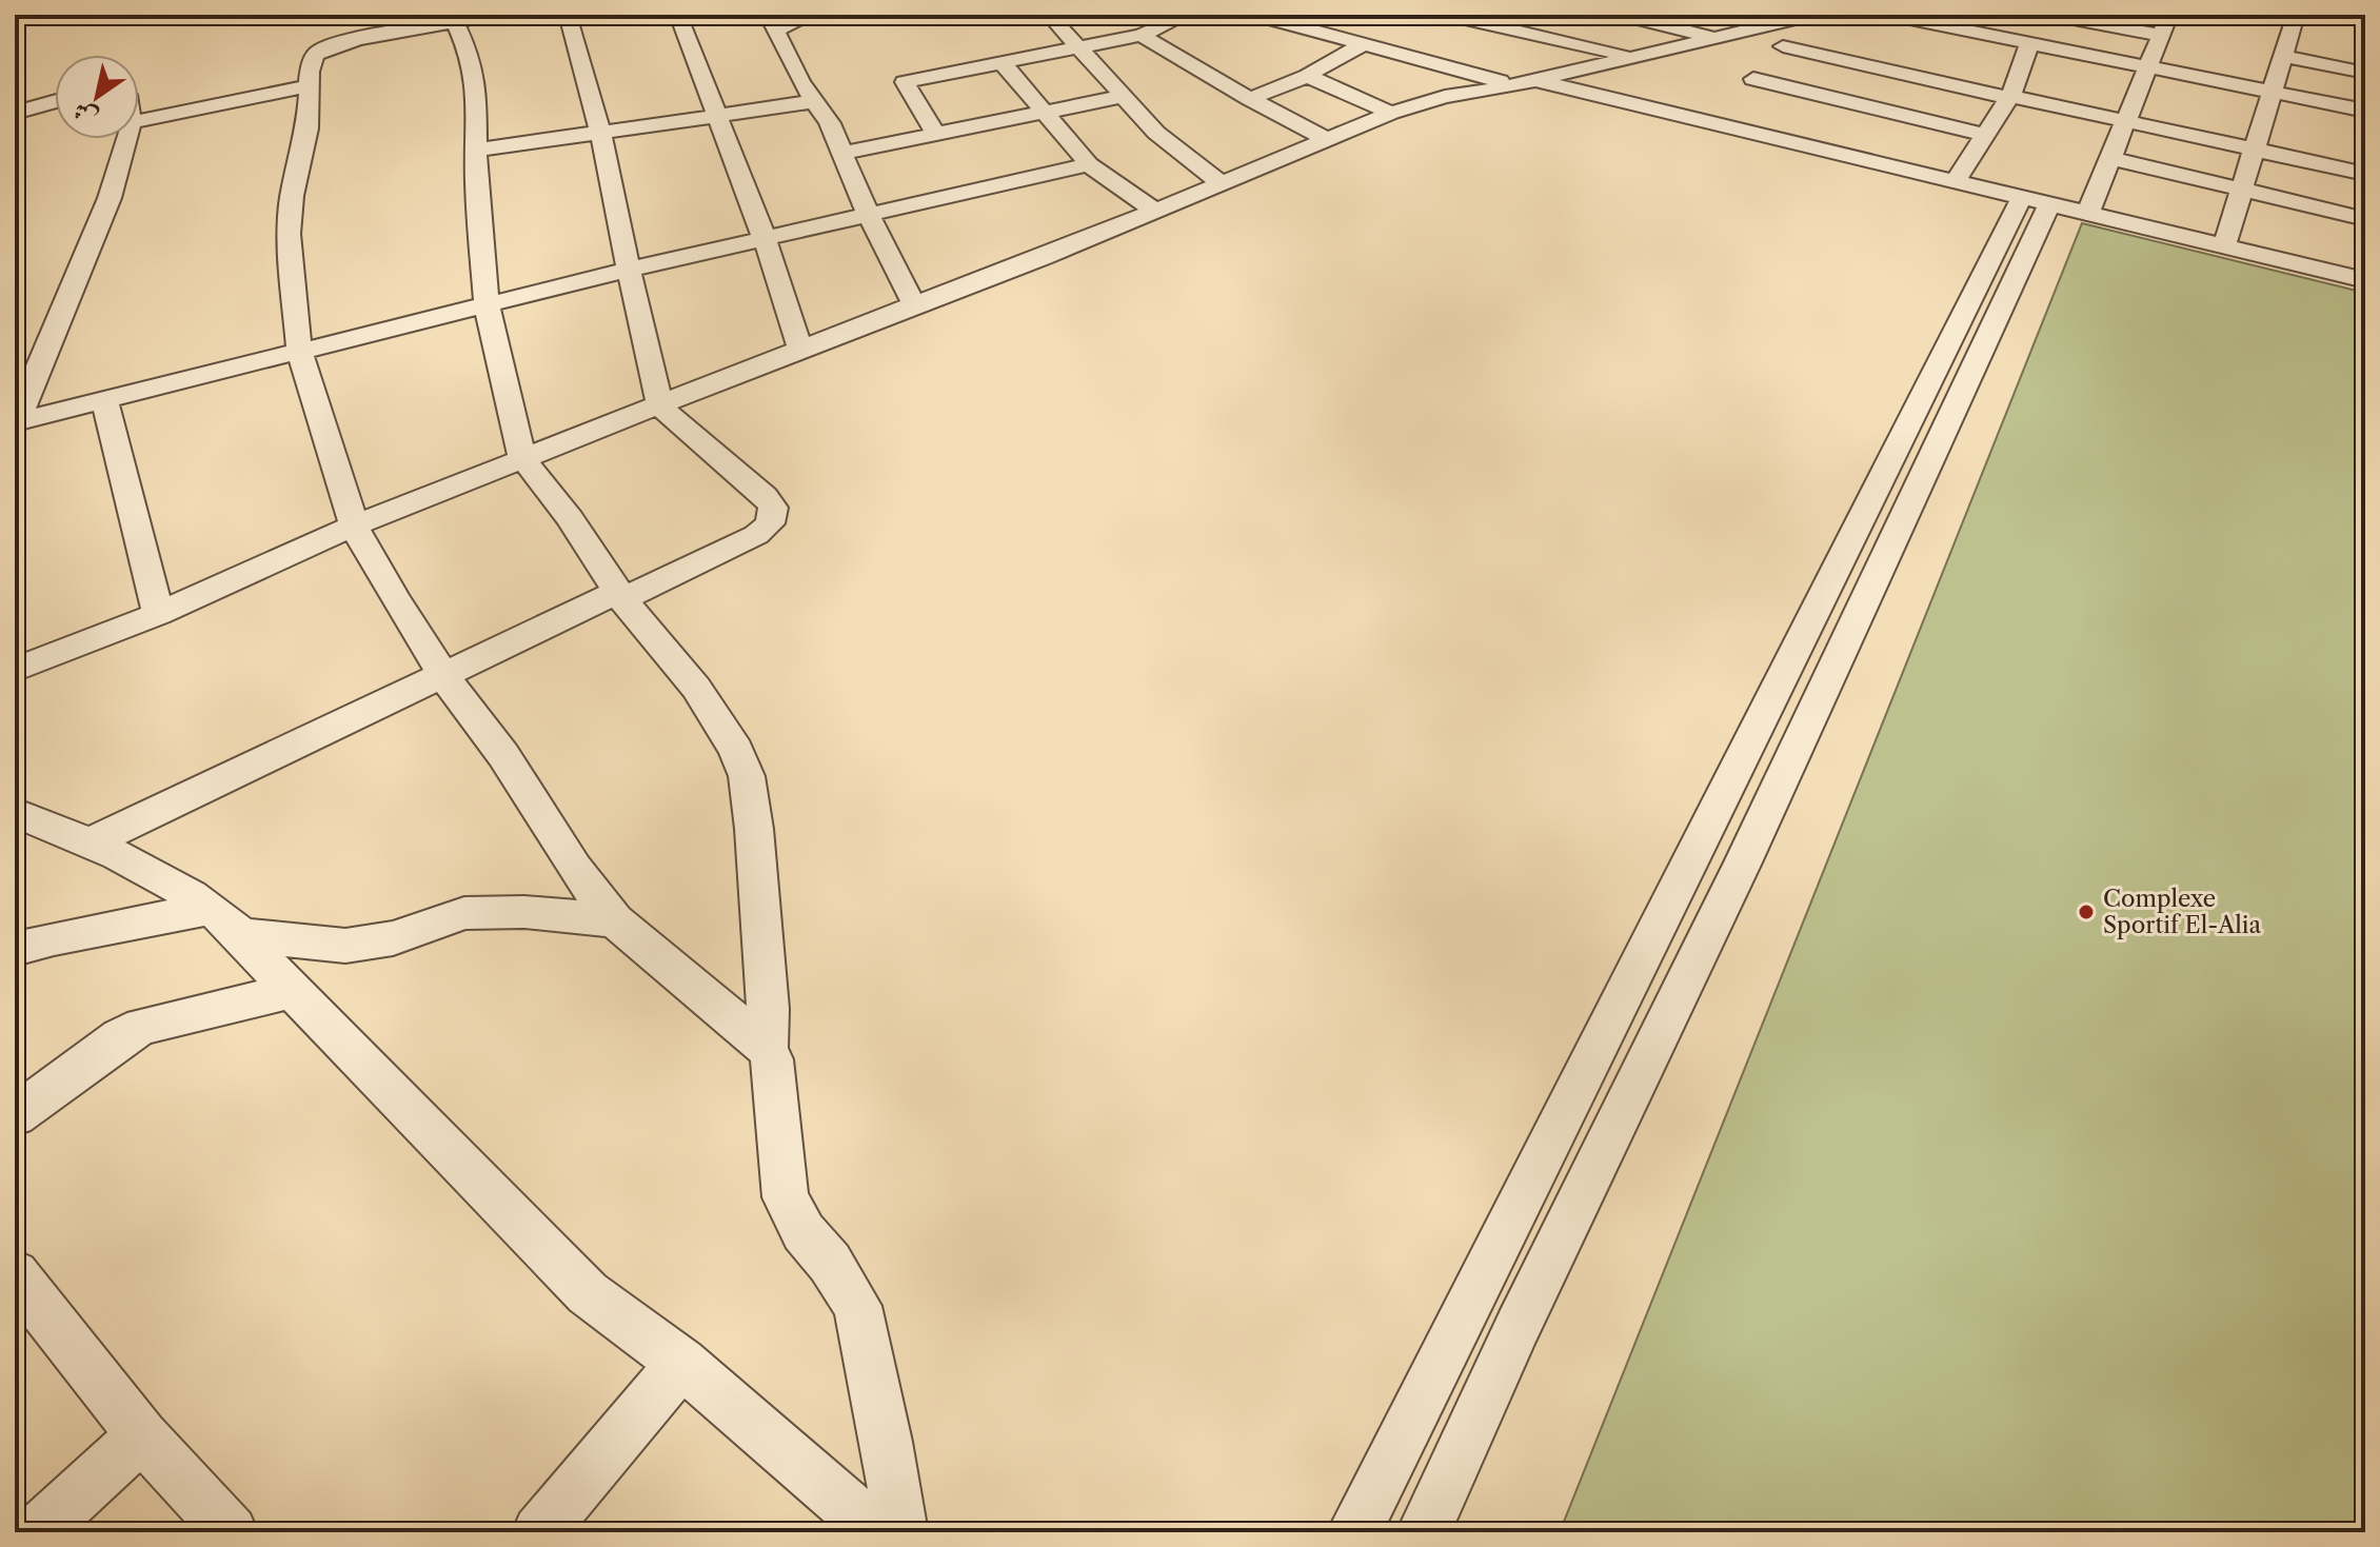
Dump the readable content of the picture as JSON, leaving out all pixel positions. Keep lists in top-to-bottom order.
{
  "places": ["Complexe Sportif El-Alia"],
  "north": "bottom left"
}
